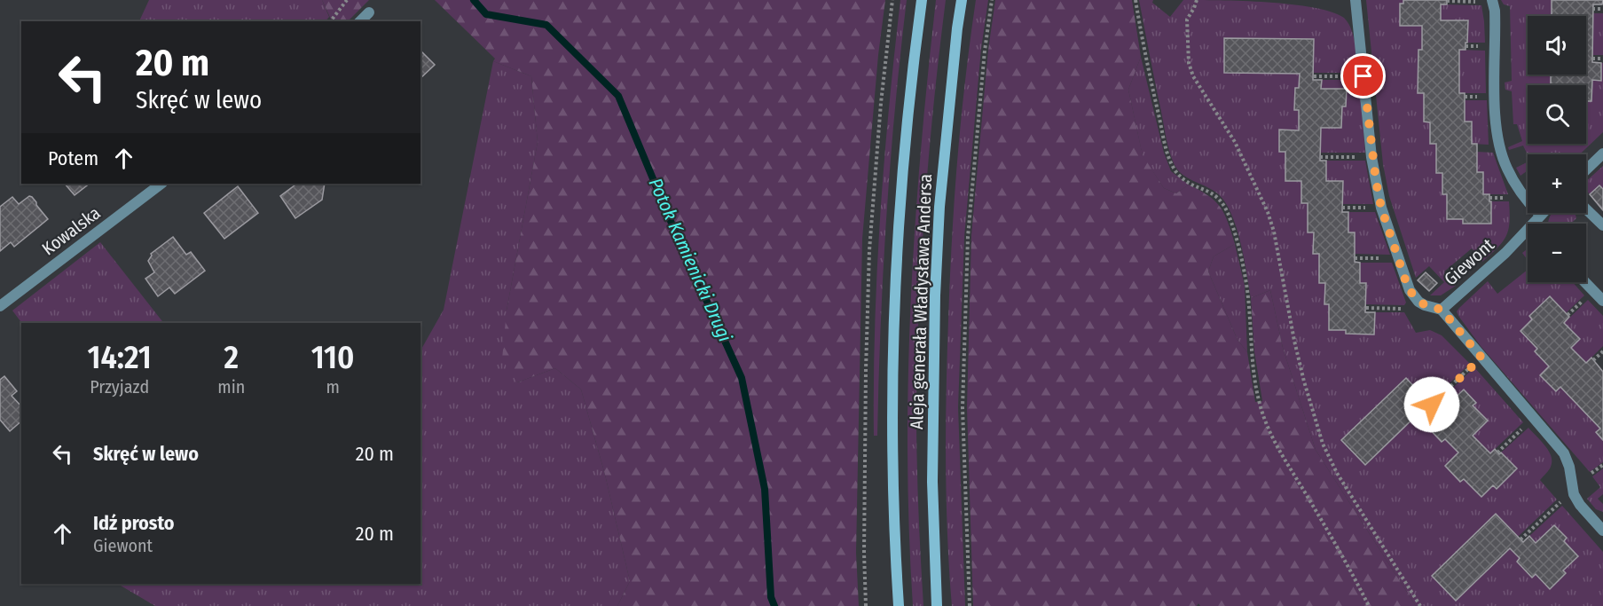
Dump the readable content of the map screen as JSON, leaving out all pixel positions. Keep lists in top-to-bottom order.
{
  "streets": {
    "main road": ["Aleja generała Władysława Andersa"],
    "street": ["Kowalska", "Giewont"]
  },
  "water": ["Potok Kamienicki Drugi"],
  "page": {
    "map_buttons": ["+", "−"],
    "turn": ["20 m", "Skręć w lewo"],
    "then": "Potem",
    "eta": [
      "14:21",
      "Przyjazd",
      "2",
      "min",
      "110",
      "m"
    ],
    "list": [
      {
        "name": "Skręć w lewo",
        "value": "20 m"
      },
      {
        "name": "Idź prosto",
        "note": "Giewont",
        "value": "20 m"
      }
    ]
  }
}
